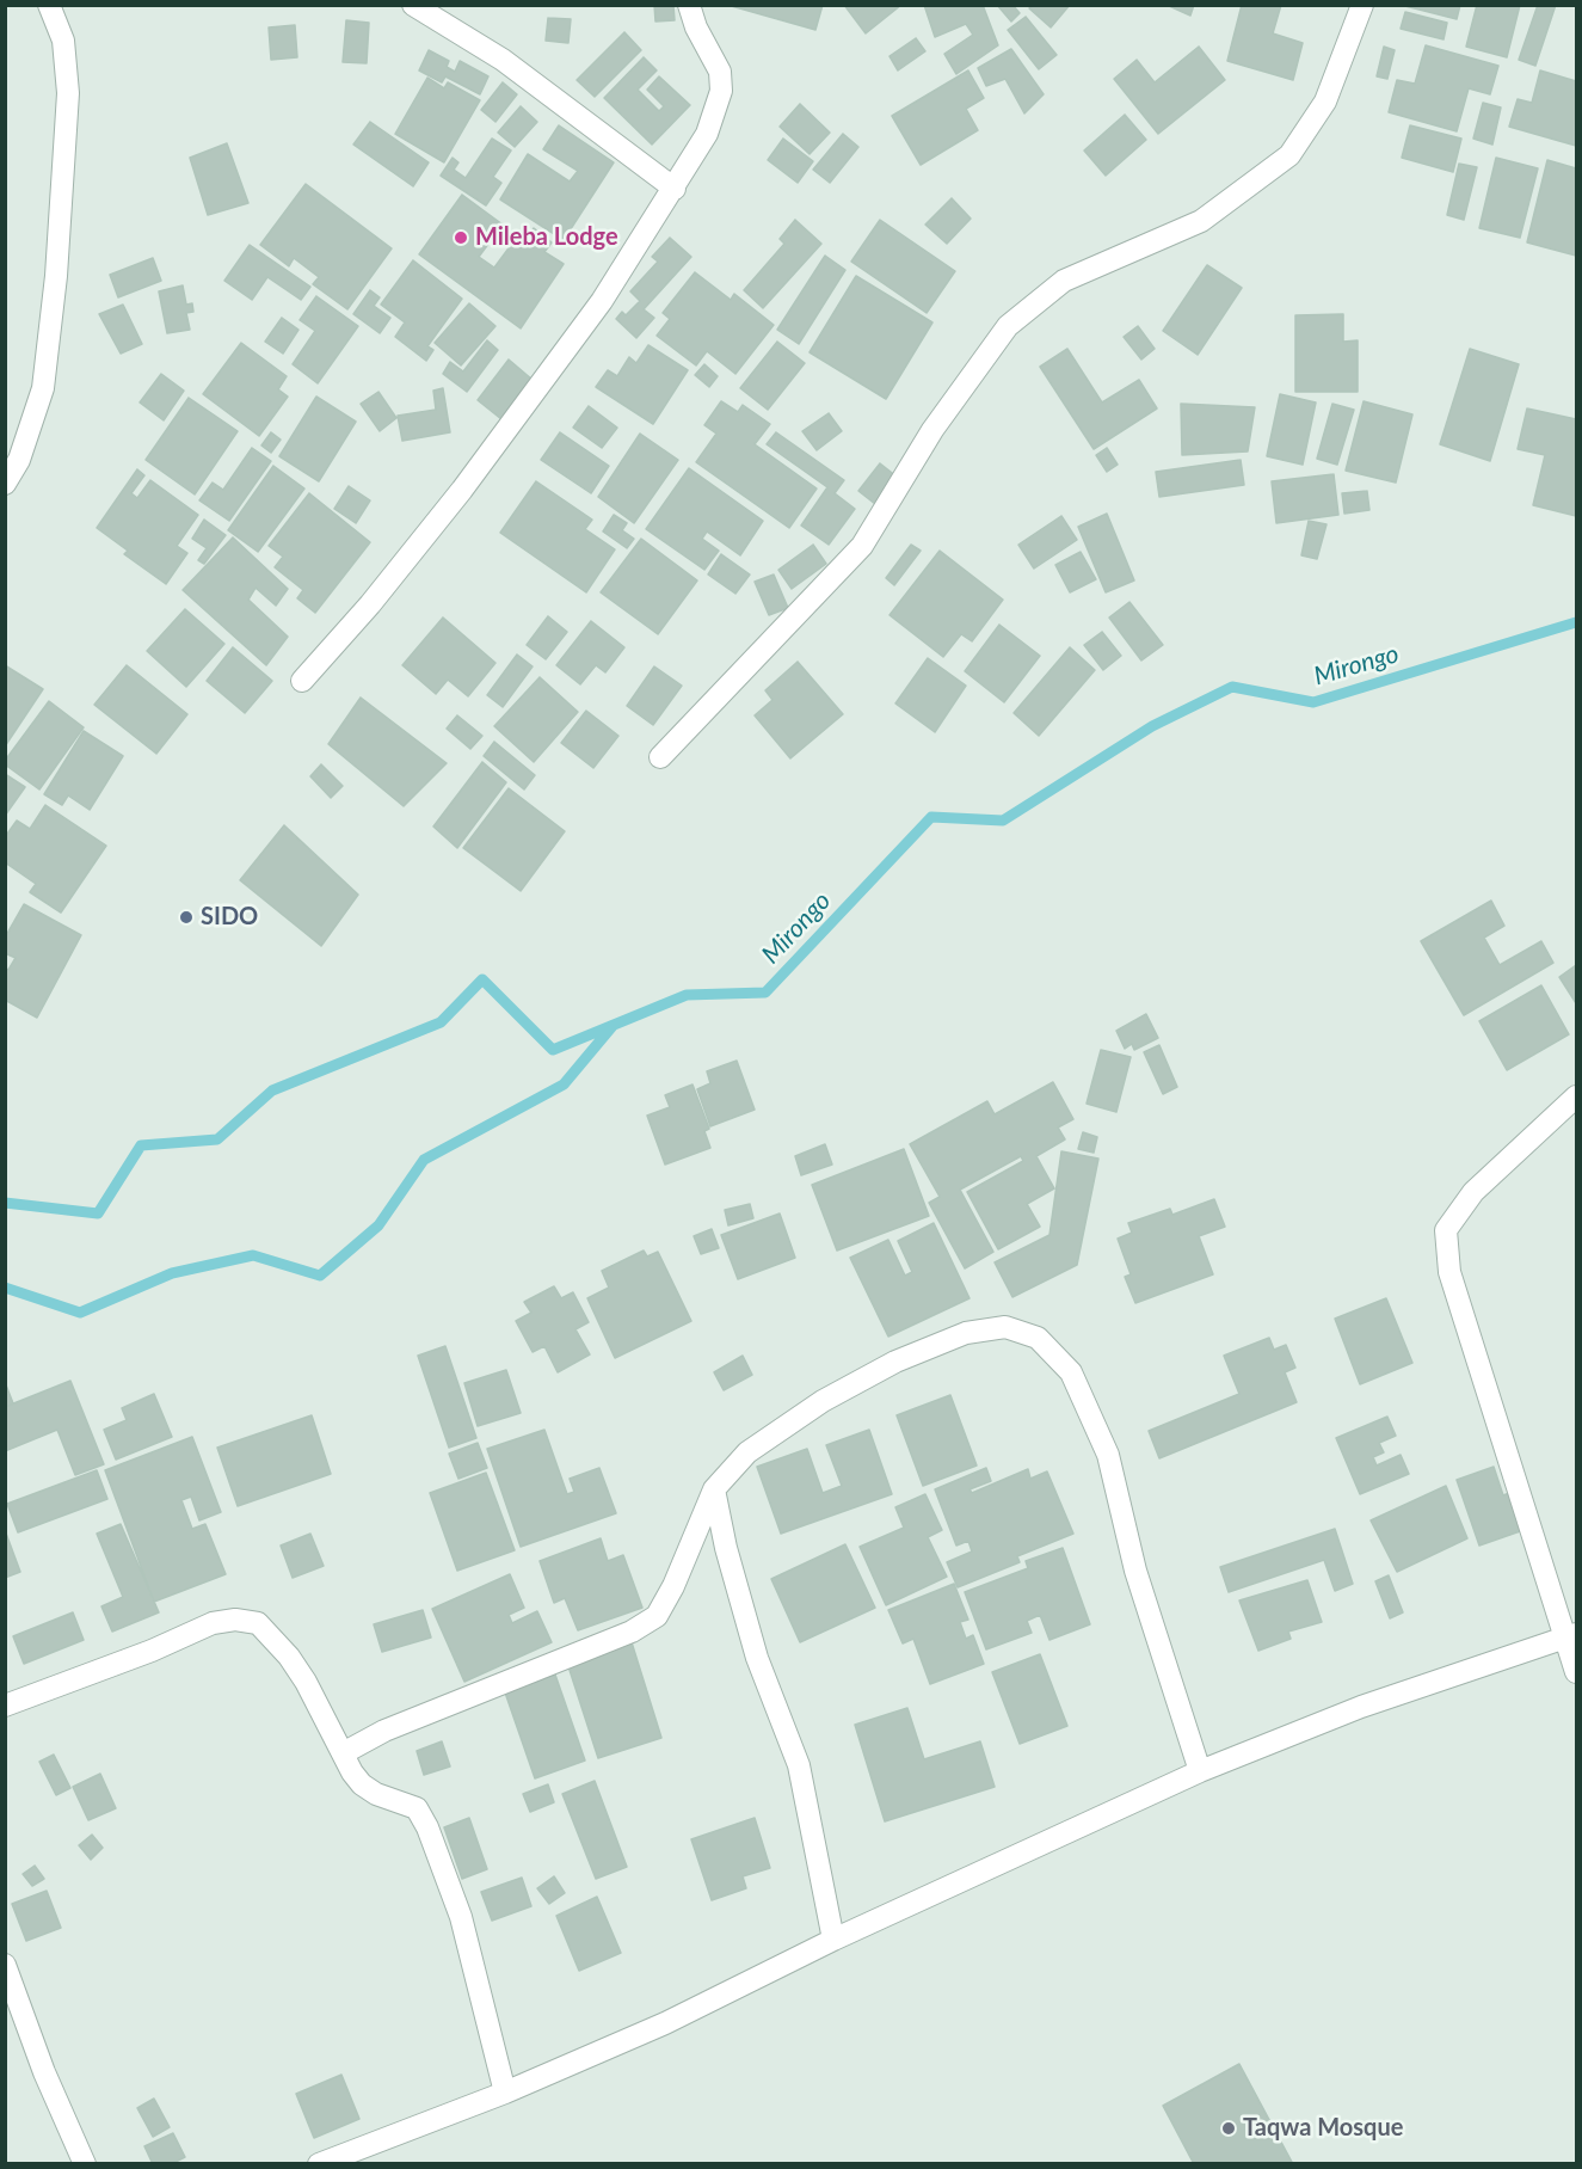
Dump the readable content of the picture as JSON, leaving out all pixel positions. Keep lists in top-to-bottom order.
{
  "water": ["Mirongo"],
  "places": ["Mileba Lodge", "SIDO", "Taqwa Mosque"]
}
